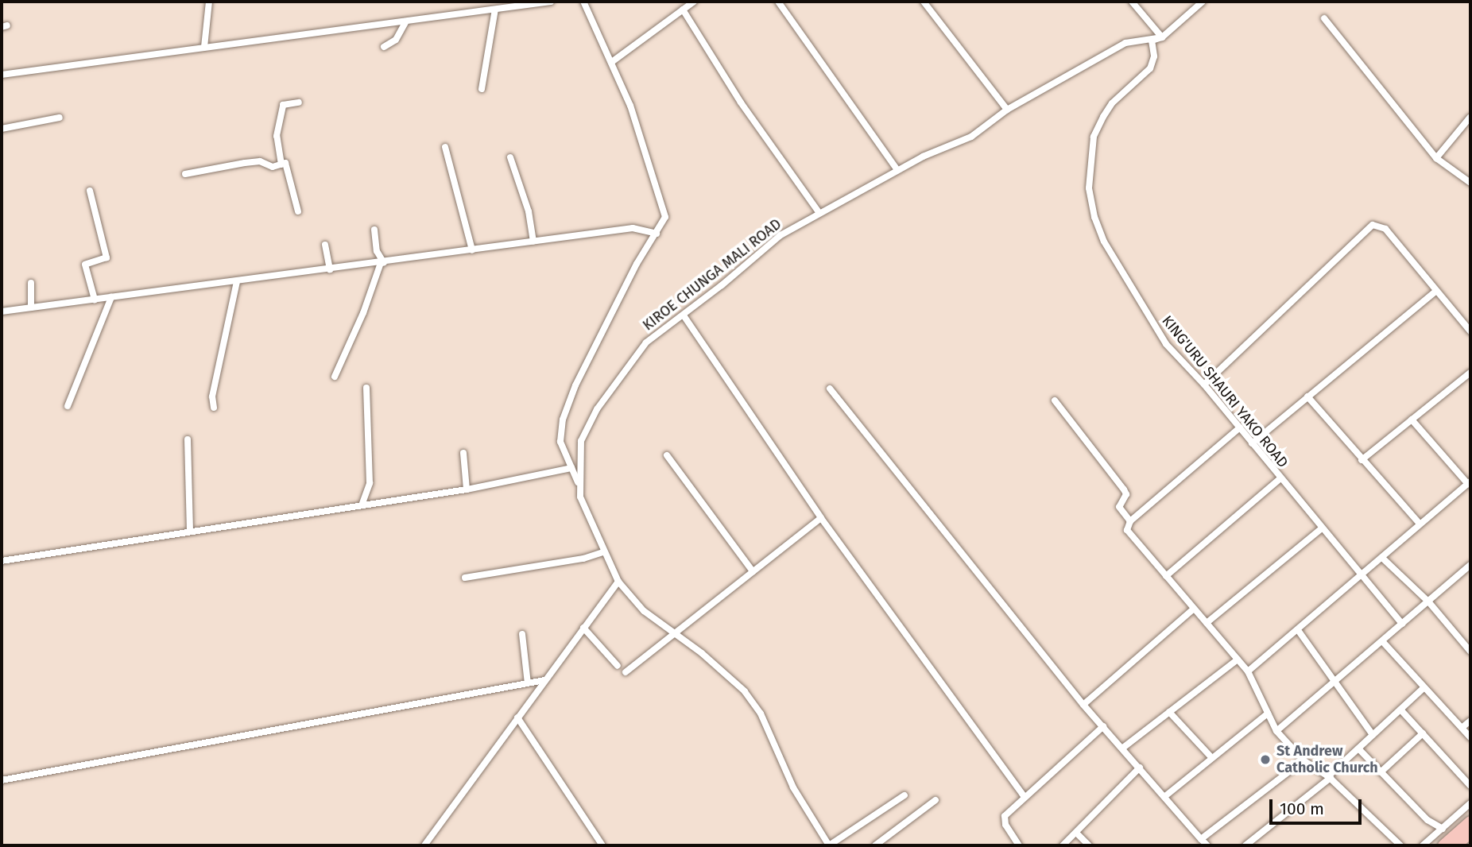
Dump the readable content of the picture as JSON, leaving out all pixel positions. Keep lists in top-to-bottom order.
{
  "streets": {
    "street": ["KIROE CHUNGA MALI ROAD", "KING'URU SHAURI YAKO ROAD"]
  },
  "crossings": [
    ["KIROE CHUNGA MALI ROAD", "KING'URU SHAURI YAKO ROAD"]
  ],
  "places": ["St Andrew Catholic Church"],
  "scale_bar": "100 m"
}
